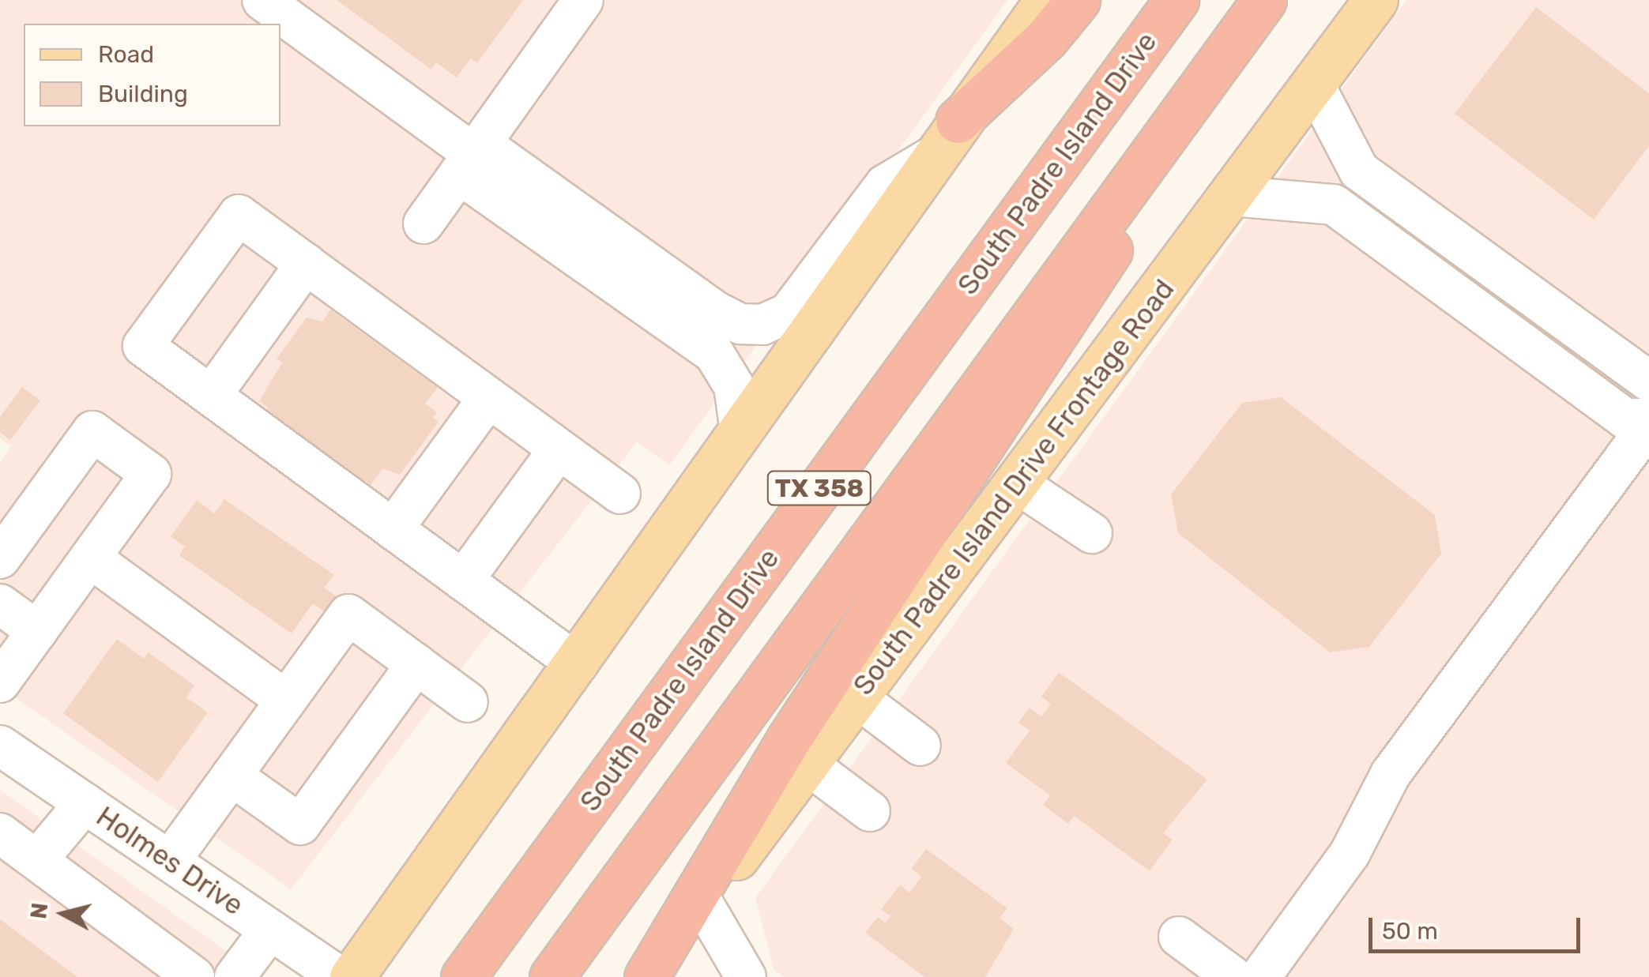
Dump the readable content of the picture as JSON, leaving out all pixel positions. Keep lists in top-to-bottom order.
{
  "streets": {
    "highway": ["South Padre Island Drive", "TX 358"],
    "main road": ["South Padre Island Drive Frontage Road"],
    "street": ["Holmes Drive"]
  },
  "legend": ["Road", "Building"],
  "scale_bar": "50 m",
  "north": "left"
}
